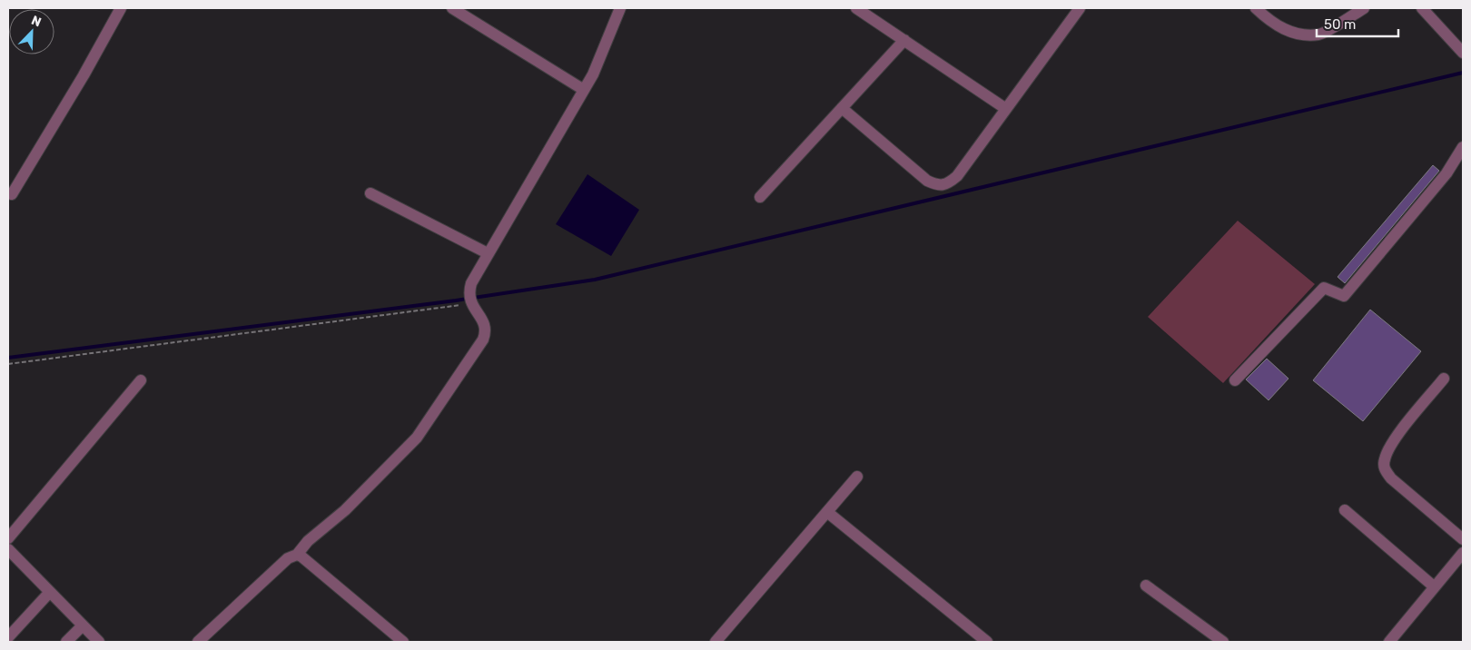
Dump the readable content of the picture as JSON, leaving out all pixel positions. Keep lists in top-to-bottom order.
{
  "scale_bar": "50 m",
  "north": "top right"
}
